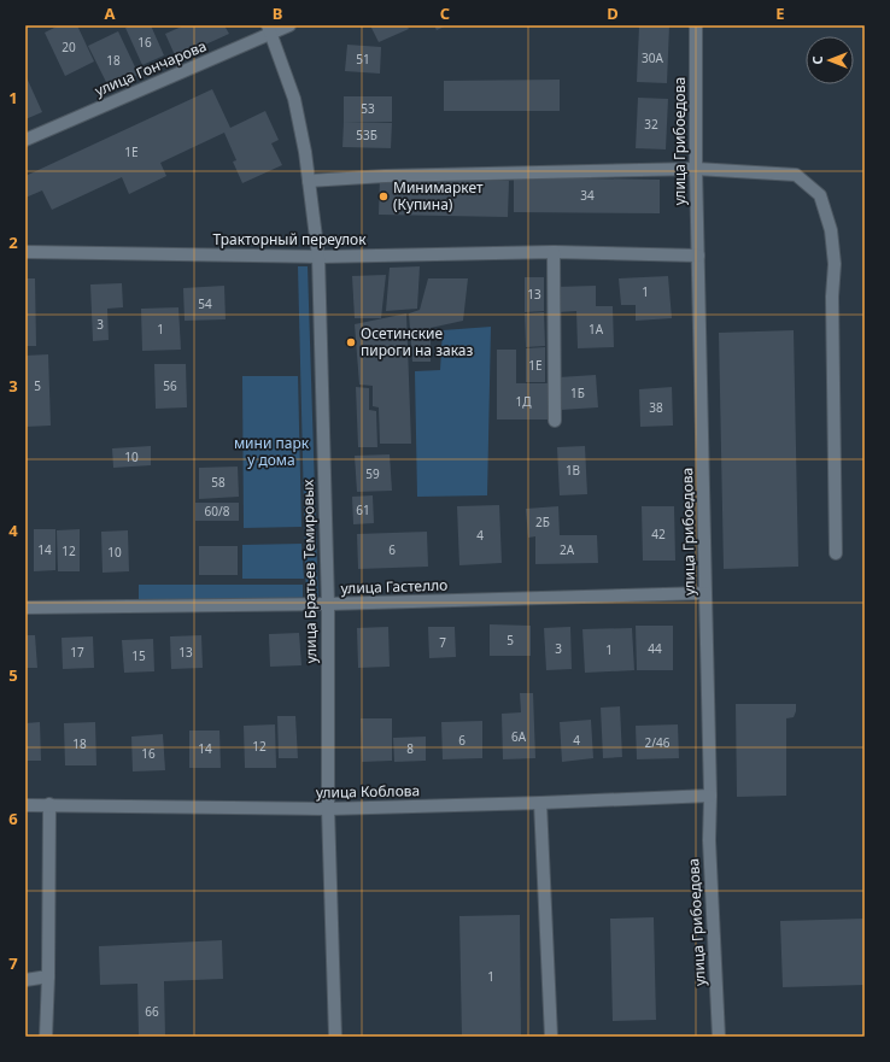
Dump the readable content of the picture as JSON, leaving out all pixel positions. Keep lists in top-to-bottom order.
{
  "streets": {
    "street": [
      "улица Гончарова",
      "улица Грибоедова",
      "Тракторный переулок",
      "улица Братьев Темировых",
      "улица Гастелло",
      "улица Коблова"
    ]
  },
  "crossings": [
    ["улица Гончарова", "улица Братьев Темировых"],
    ["улица Грибоедова", "Тракторный переулок"],
    ["улица Грибоедова", "улица Гастелло"],
    ["улица Грибоедова", "улица Коблова"],
    ["Тракторный переулок", "улица Братьев Темировых"],
    ["улица Братьев Темировых", "улица Гастелло"],
    ["улица Братьев Темировых", "улица Коблова"]
  ],
  "parks": ["мини парк у дома"],
  "places": ["Минимаркет (Купина)", "Осетинские пироги на заказ"],
  "house_numbers": [
    "16",
    "20",
    "30А",
    "51",
    "18",
    "53",
    "32",
    "53Б",
    "1Е",
    "34",
    "1",
    "1З",
    "54",
    "3",
    "1",
    "1А",
    "1Е",
    "5",
    "56",
    "1Б",
    "1Д",
    "38",
    "10",
    "1В",
    "59",
    "58",
    "61",
    "60/8",
    "2Б",
    "42",
    "4",
    "14",
    "6",
    "2А",
    "12",
    "10",
    "5",
    "7",
    "3",
    "44",
    "1",
    "17",
    "13",
    "15",
    "6А",
    "6",
    "4",
    "2/46",
    "18",
    "12",
    "14",
    "8",
    "16",
    "1",
    "66"
  ],
  "north": "left",
  "grid": {
    "columns": [
      "A",
      "B",
      "C",
      "D",
      "E"
    ],
    "rows": [
      "1",
      "2",
      "3",
      "4",
      "5",
      "6",
      "7"
    ]
  }
}
